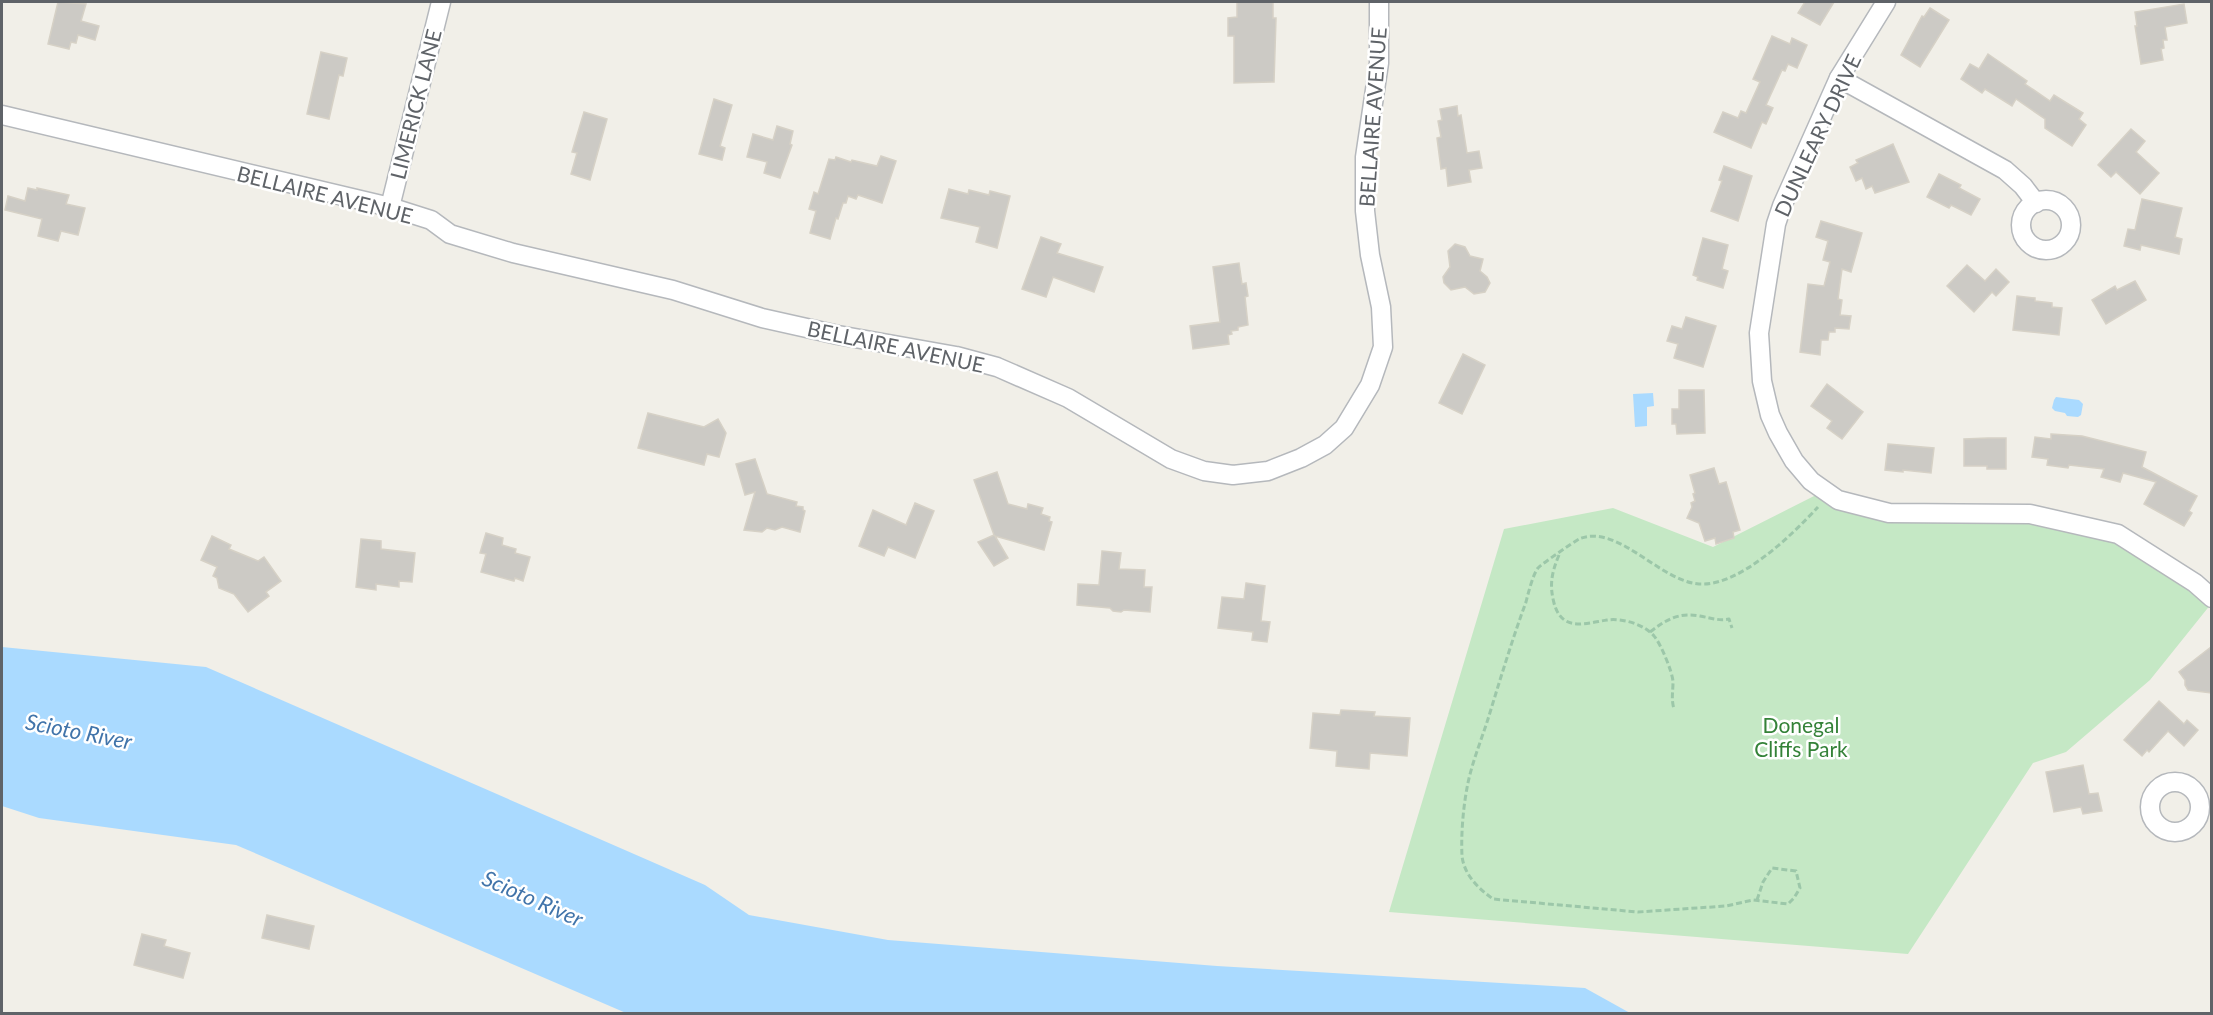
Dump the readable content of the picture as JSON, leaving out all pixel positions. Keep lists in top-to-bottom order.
{
  "streets": {
    "street": ["LIMERICK LANE", "BELLAIRE AVENUE", "DUNLEARY DRIVE"]
  },
  "crossings": [
    ["LIMERICK LANE", "BELLAIRE AVENUE"]
  ],
  "water": ["Scioto River"],
  "parks": ["Donegal Cliffs Park"]
}
